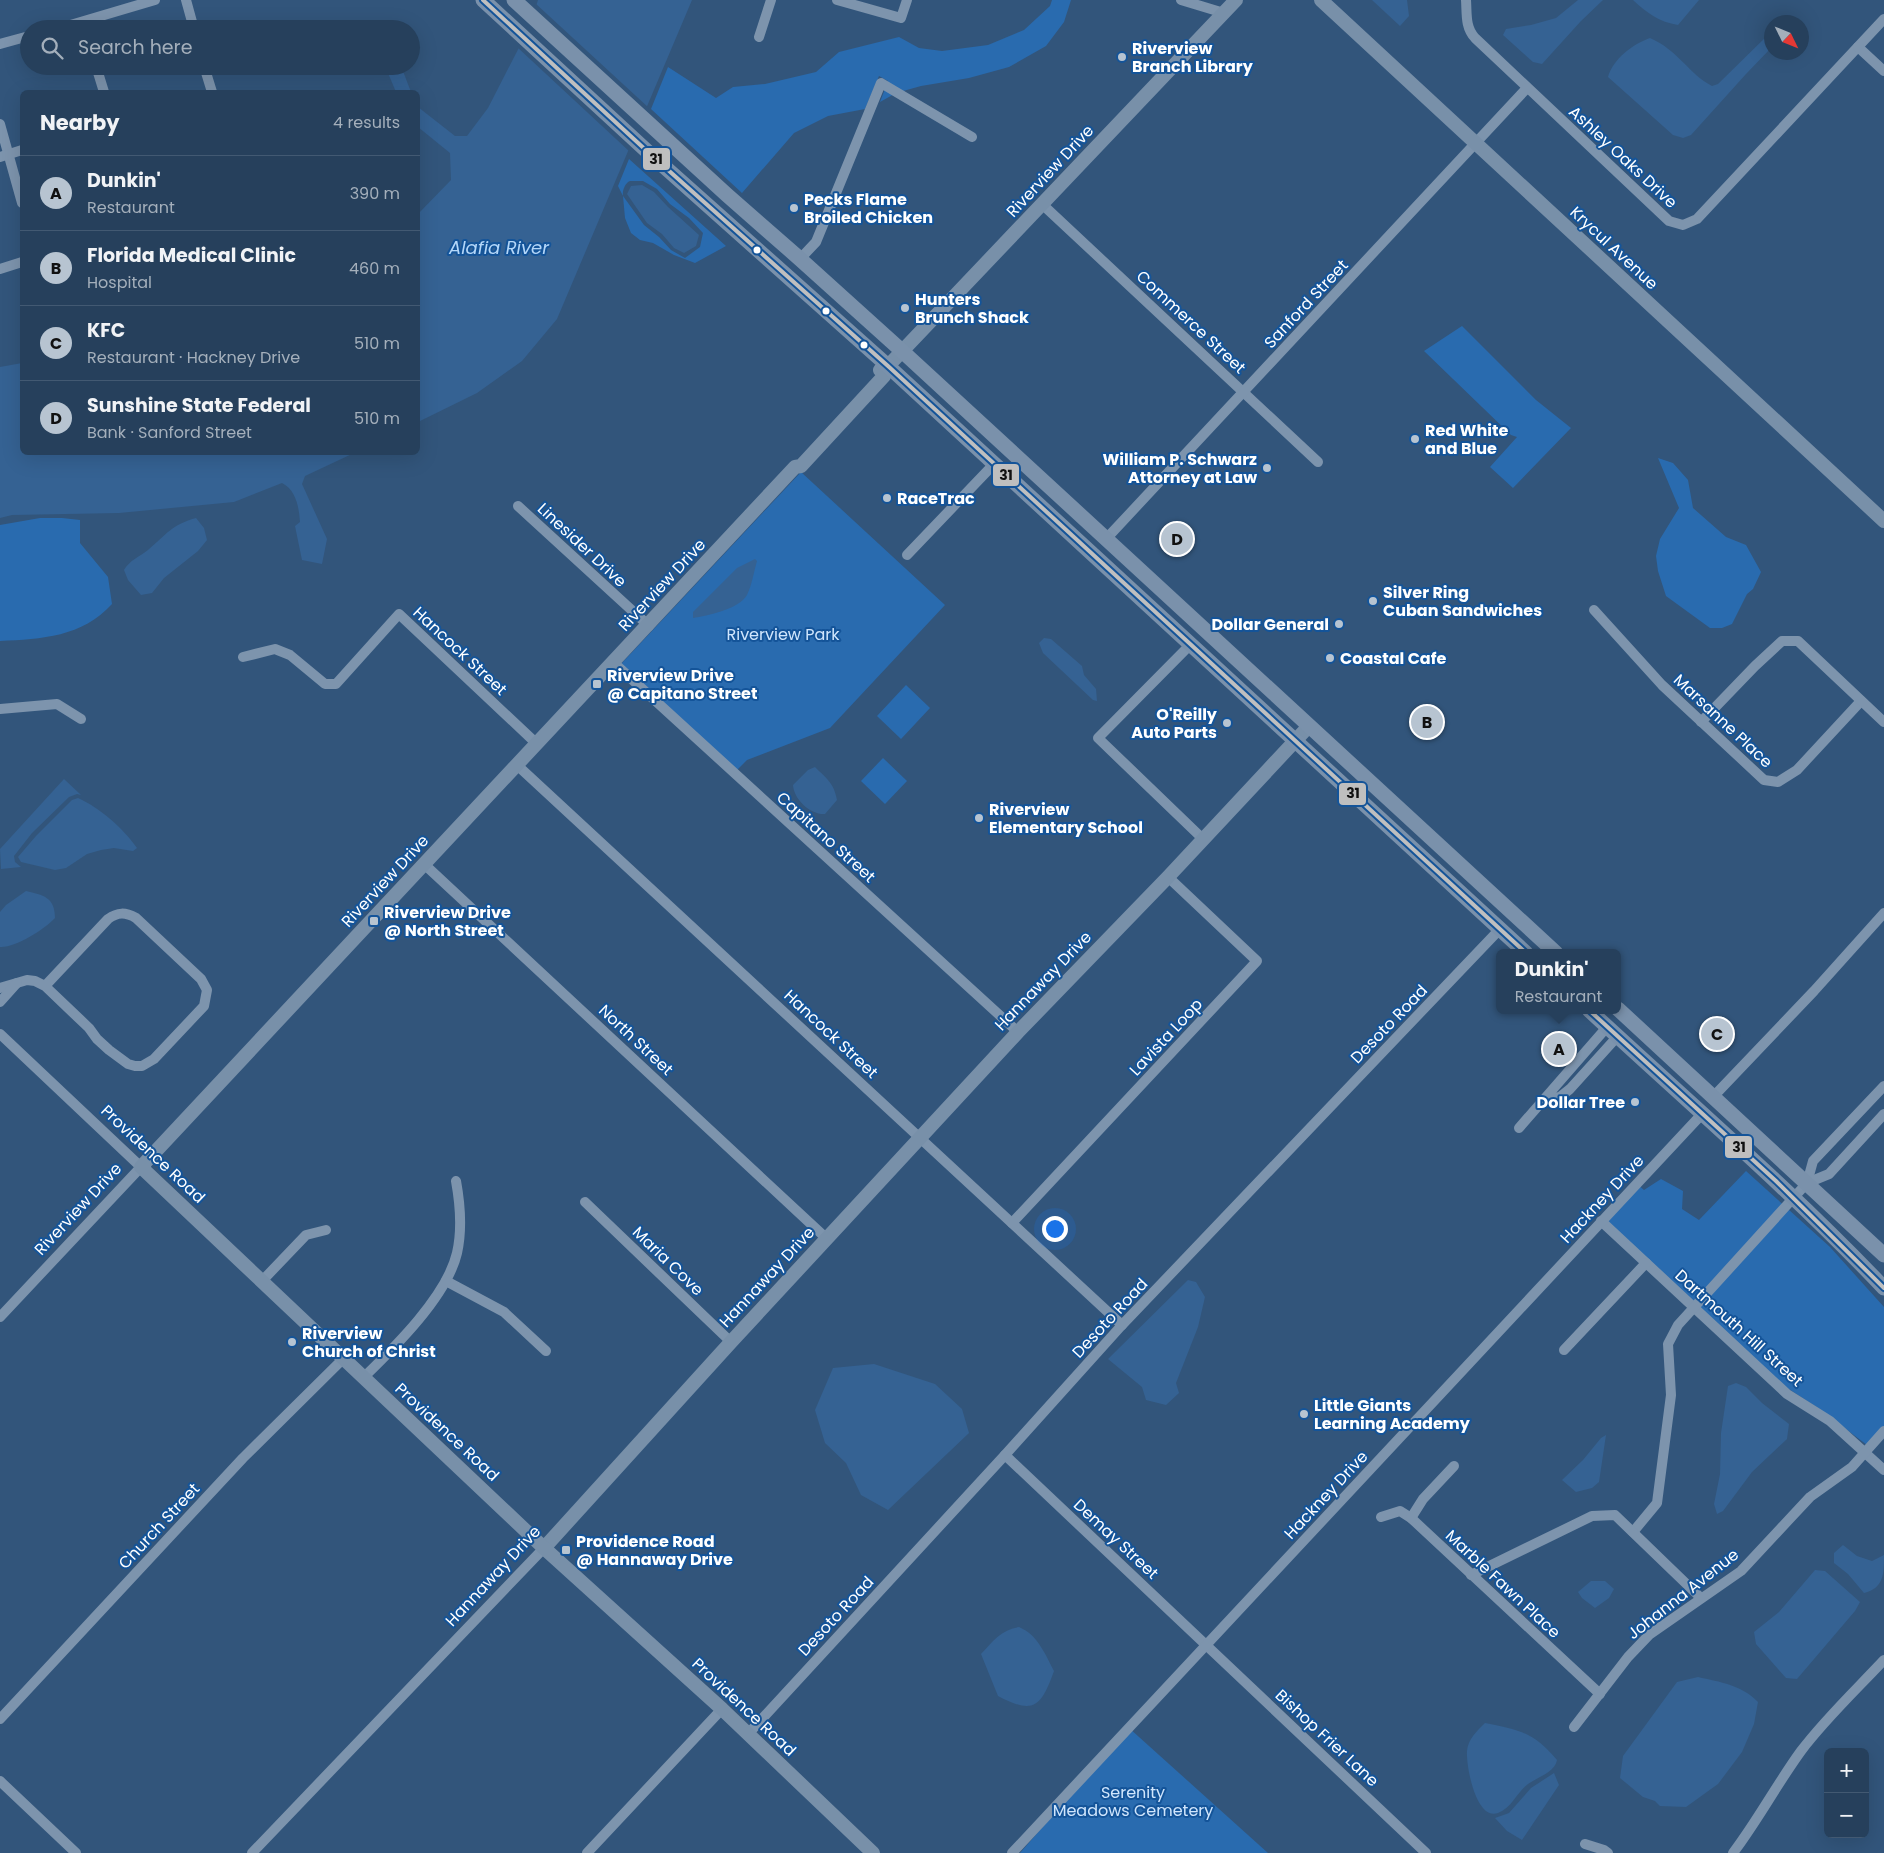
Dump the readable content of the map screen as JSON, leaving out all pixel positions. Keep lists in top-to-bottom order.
{
  "streets": {
    "street": [
      "Ashley Oaks Drive",
      "Riverview Drive",
      "Krycul Avenue",
      "Sanford Street",
      "Commerce Street",
      "Linesider Drive",
      "Hancock Street",
      "Marsanne Place",
      "Capitano Street",
      "Hannaway Drive",
      "Desoto Road",
      "Lavista Loop",
      "North Street",
      "Providence Road",
      "Hackney Drive",
      "Maria Cove",
      "Dartmouth Hill Street",
      "Church Street",
      "Demay Street",
      "Marble Fawn Place",
      "Johanna Avenue",
      "Bishop Frier Lane"
    ]
  },
  "crossings": [
    ["Ashley Oaks Drive", "Sanford Street"],
    ["Riverview Drive", "Commerce Street"],
    ["Riverview Drive", "Linesider Drive"],
    ["Riverview Drive", "Hancock Street"],
    ["Riverview Drive", "Capitano Street"],
    ["Riverview Drive", "North Street"],
    ["Riverview Drive", "Providence Road"],
    ["Krycul Avenue", "Sanford Street"],
    ["Sanford Street", "Commerce Street"],
    ["Hancock Street", "Hannaway Drive"],
    ["Hancock Street", "Desoto Road"],
    ["Hancock Street", "Lavista Loop"],
    ["Capitano Street", "Hannaway Drive"],
    ["Hannaway Drive", "Lavista Loop"],
    ["Hannaway Drive", "North Street"],
    ["Hannaway Drive", "Providence Road"],
    ["Hannaway Drive", "Maria Cove"],
    ["Desoto Road", "Providence Road"],
    ["Desoto Road", "Demay Street"],
    ["Providence Road", "Church Street"],
    ["Hackney Drive", "Dartmouth Hill Street"],
    ["Hackney Drive", "Demay Street"],
    ["Hackney Drive", "Bishop Frier Lane"],
    ["Dartmouth Hill Street", "Johanna Avenue"],
    ["Demay Street", "Bishop Frier Lane"],
    ["Marble Fawn Place", "Johanna Avenue"]
  ],
  "water": ["Alafia River"],
  "parks": ["Riverview Park", "Serenity Meadows Cemetery"],
  "places": {
    "other": [
      "Riverview Branch Library",
      "Pecks Flame Broiled Chicken",
      "Hunters Brunch Shack",
      "Red White and Blue",
      "William P. Schwarz Attorney at Law",
      "RaceTrac",
      "Silver Ring Cuban Sandwiches",
      "Dollar General",
      "Coastal Cafe",
      "O'Reilly Auto Parts",
      "Riverview Elementary School",
      "Dollar Tree",
      "Riverview Church of Christ",
      "Little Giants Learning Academy"
    ],
    "transit": ["Riverview Drive @ Capitano Street", "Riverview Drive @ North Street", "Providence Road @ Hannaway Drive"]
  },
  "lines": ["transit line 31"],
  "north": "bottom right",
  "page": {
    "search": "Search here",
    "heading": ["Nearby", "4 results"],
    "list": [
      {
        "mark": "A",
        "name": "Dunkin'",
        "note": "Restaurant",
        "value": "390 m"
      },
      {
        "mark": "B",
        "name": "Florida Medical Clinic",
        "note": "Hospital",
        "value": "460 m"
      },
      {
        "mark": "C",
        "name": "KFC",
        "note": "Restaurant · Hackney Drive",
        "value": "510 m"
      },
      {
        "mark": "D",
        "name": "Sunshine State Federal",
        "note": "Bank · Sanford Street",
        "value": "510 m"
      }
    ],
    "pins": [
      "D",
      "B",
      "C",
      "A"
    ],
    "popup": ["Dunkin'", "Restaurant"],
    "map_buttons": ["+", "−"]
  }
}
